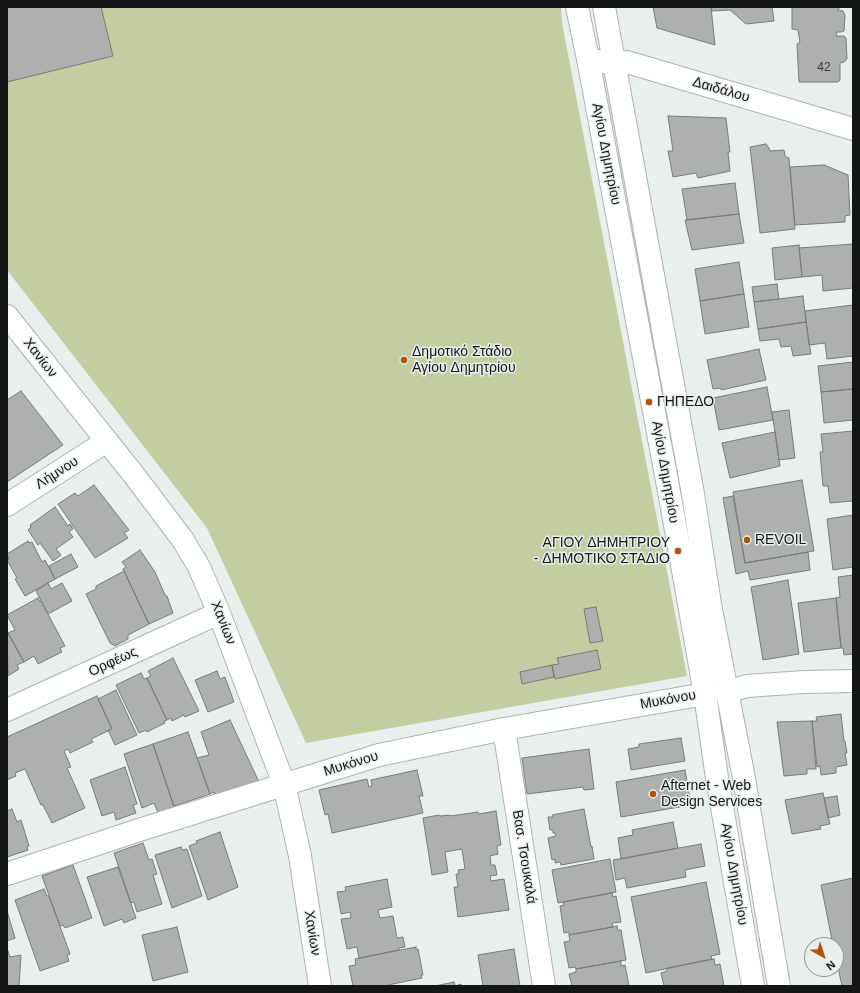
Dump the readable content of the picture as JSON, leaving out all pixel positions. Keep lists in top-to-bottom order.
{
  "streets": {
    "street": [
      "Δαιδάλου",
      "Αγίου Δημητρίου",
      "Χανίων",
      "Λήμνου",
      "Ορφέως",
      "Μυκόνου",
      "Βασ. Τσουκαλά"
    ]
  },
  "crossings": [
    ["Δαιδάλου", "Αγίου Δημητρίου"],
    ["Αγίου Δημητρίου", "Μυκόνου"],
    ["Χανίων", "Λήμνου"],
    ["Χανίων", "Ορφέως"],
    ["Χανίων", "Μυκόνου"],
    ["Μυκόνου", "Βασ. Τσουκαλά"]
  ],
  "places": [
    "Δημοτικό Στάδιο Αγίου Δημητρίου",
    "ΓΗΠΕΔΟ",
    "REVOIL",
    "ΑΓΙΟΥ ΔΗΜΗΤΡΙΟΥ - ΔΗΜΟΤΙΚΟ ΣΤΑΔΙΟ",
    "Afternet - Web Design Services"
  ],
  "house_numbers": ["42"],
  "north": "bottom right"
}
